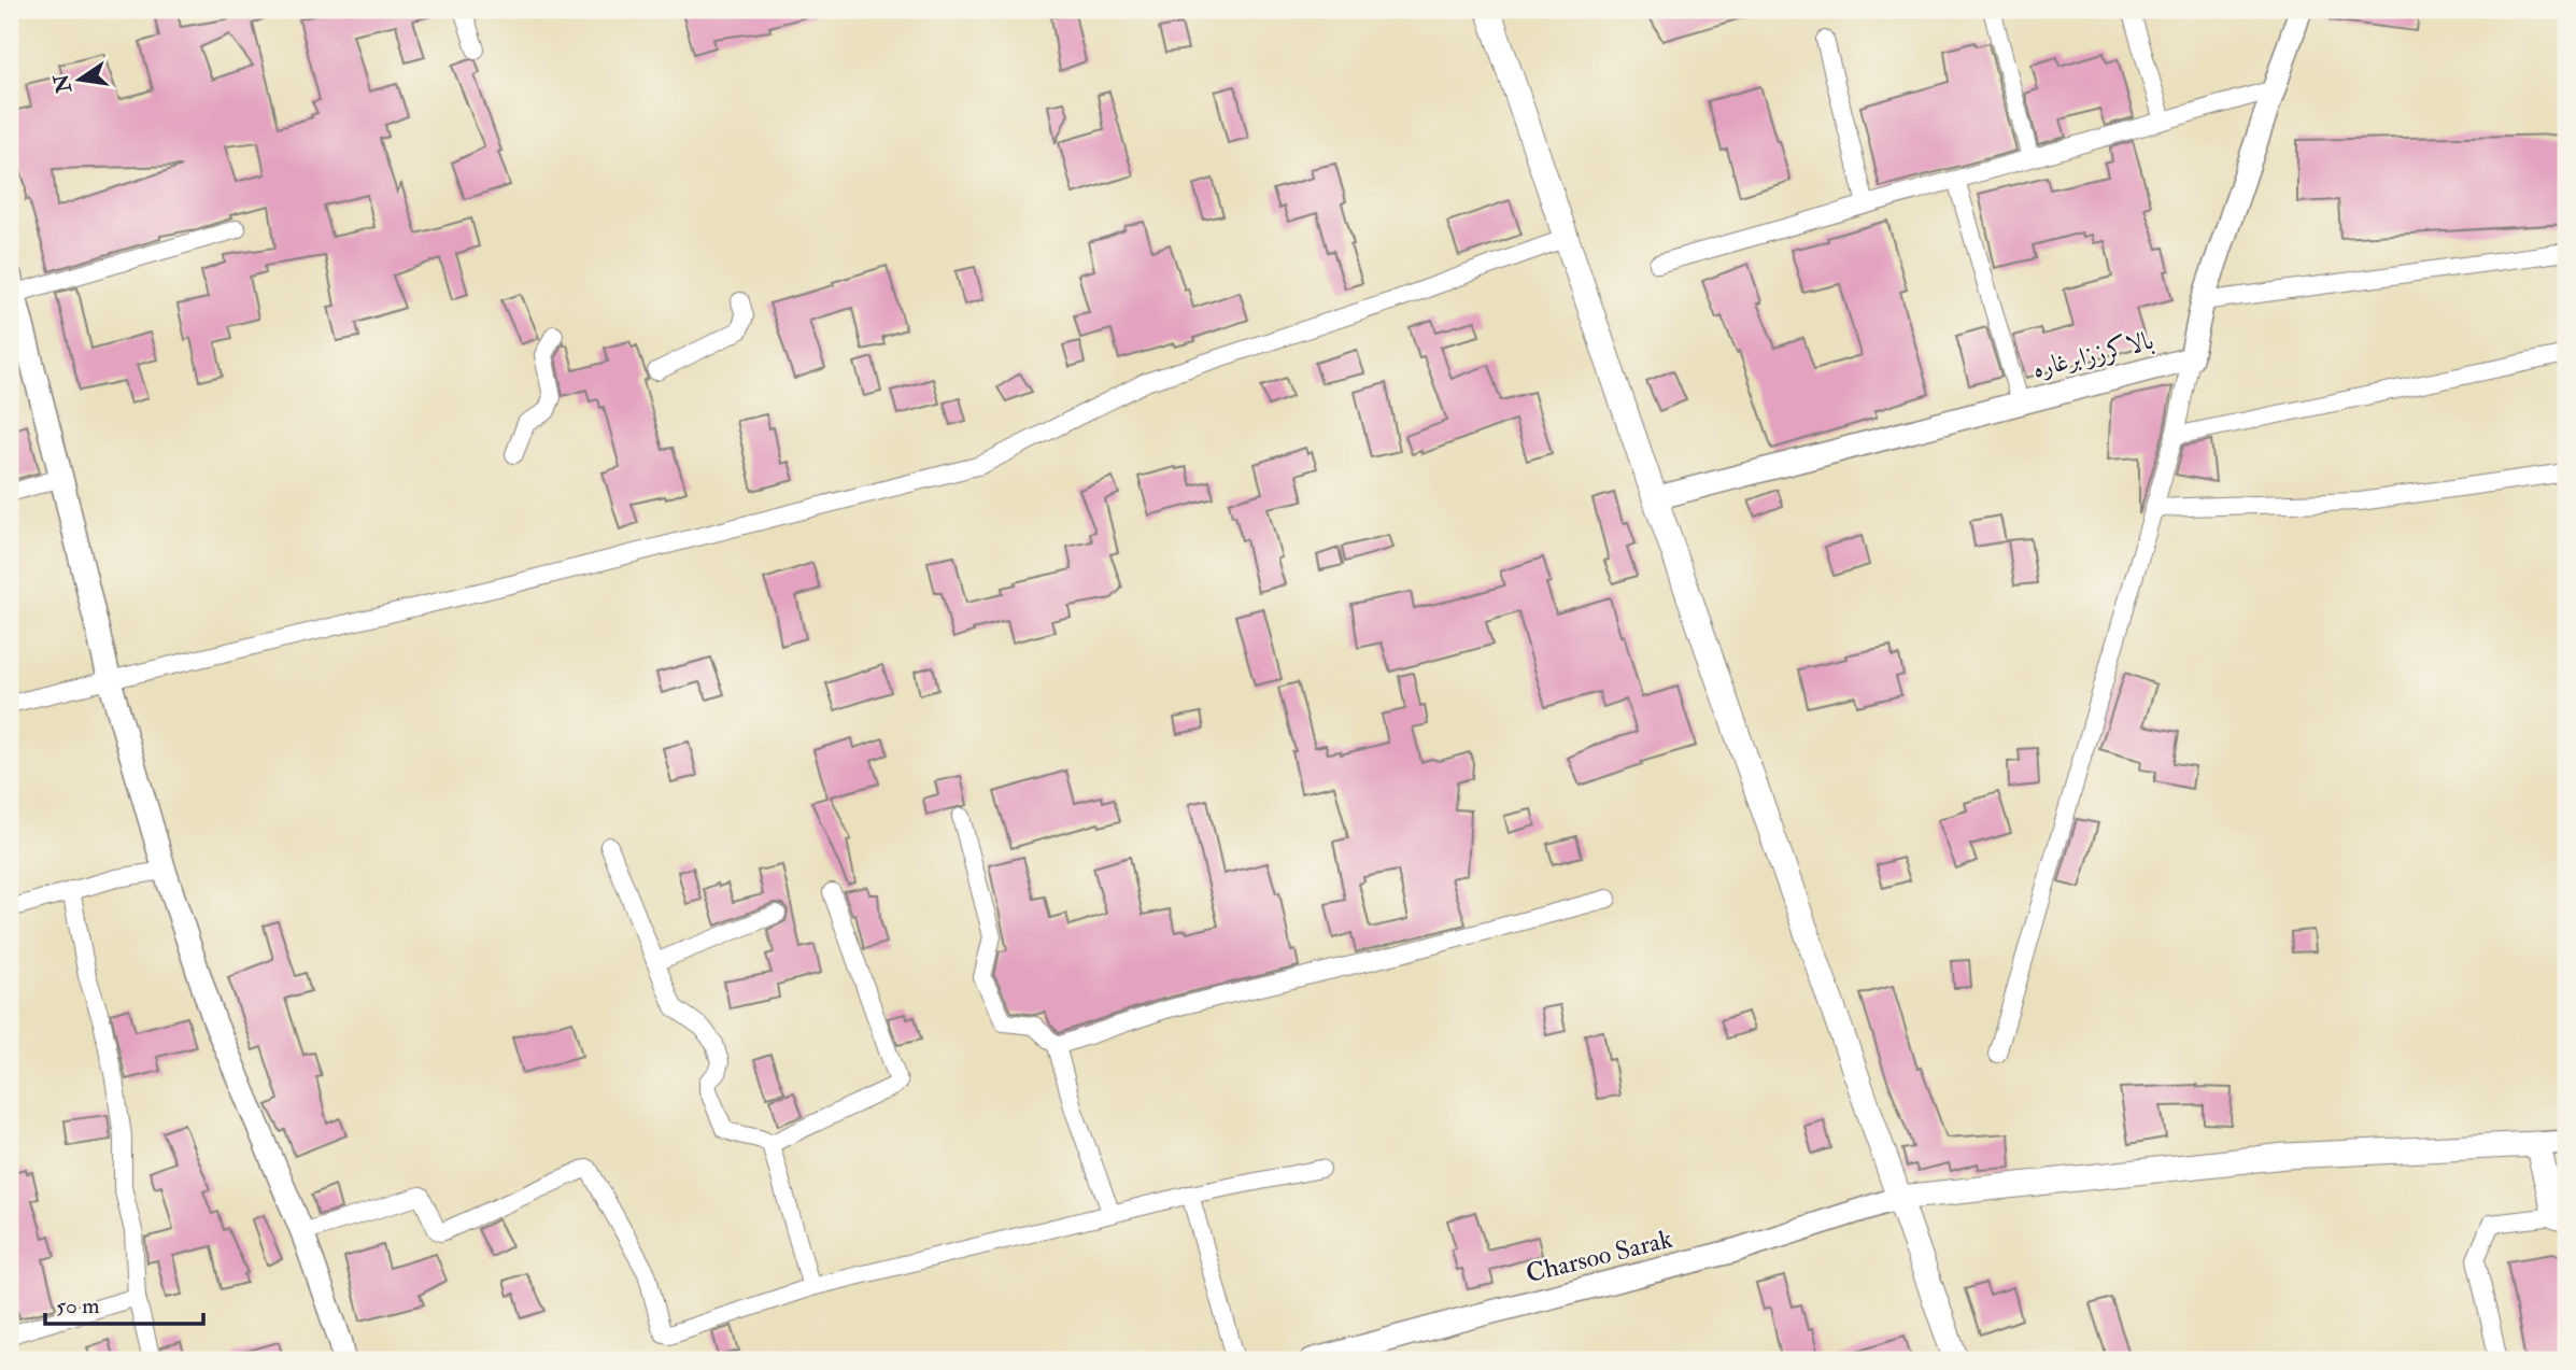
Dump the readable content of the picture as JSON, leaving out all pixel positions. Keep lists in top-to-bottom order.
{
  "streets": {
    "street": ["بالاکرززابرغاره", "Charsoo Sarak"]
  },
  "scale_bar": "50 m",
  "north": "left"
}
